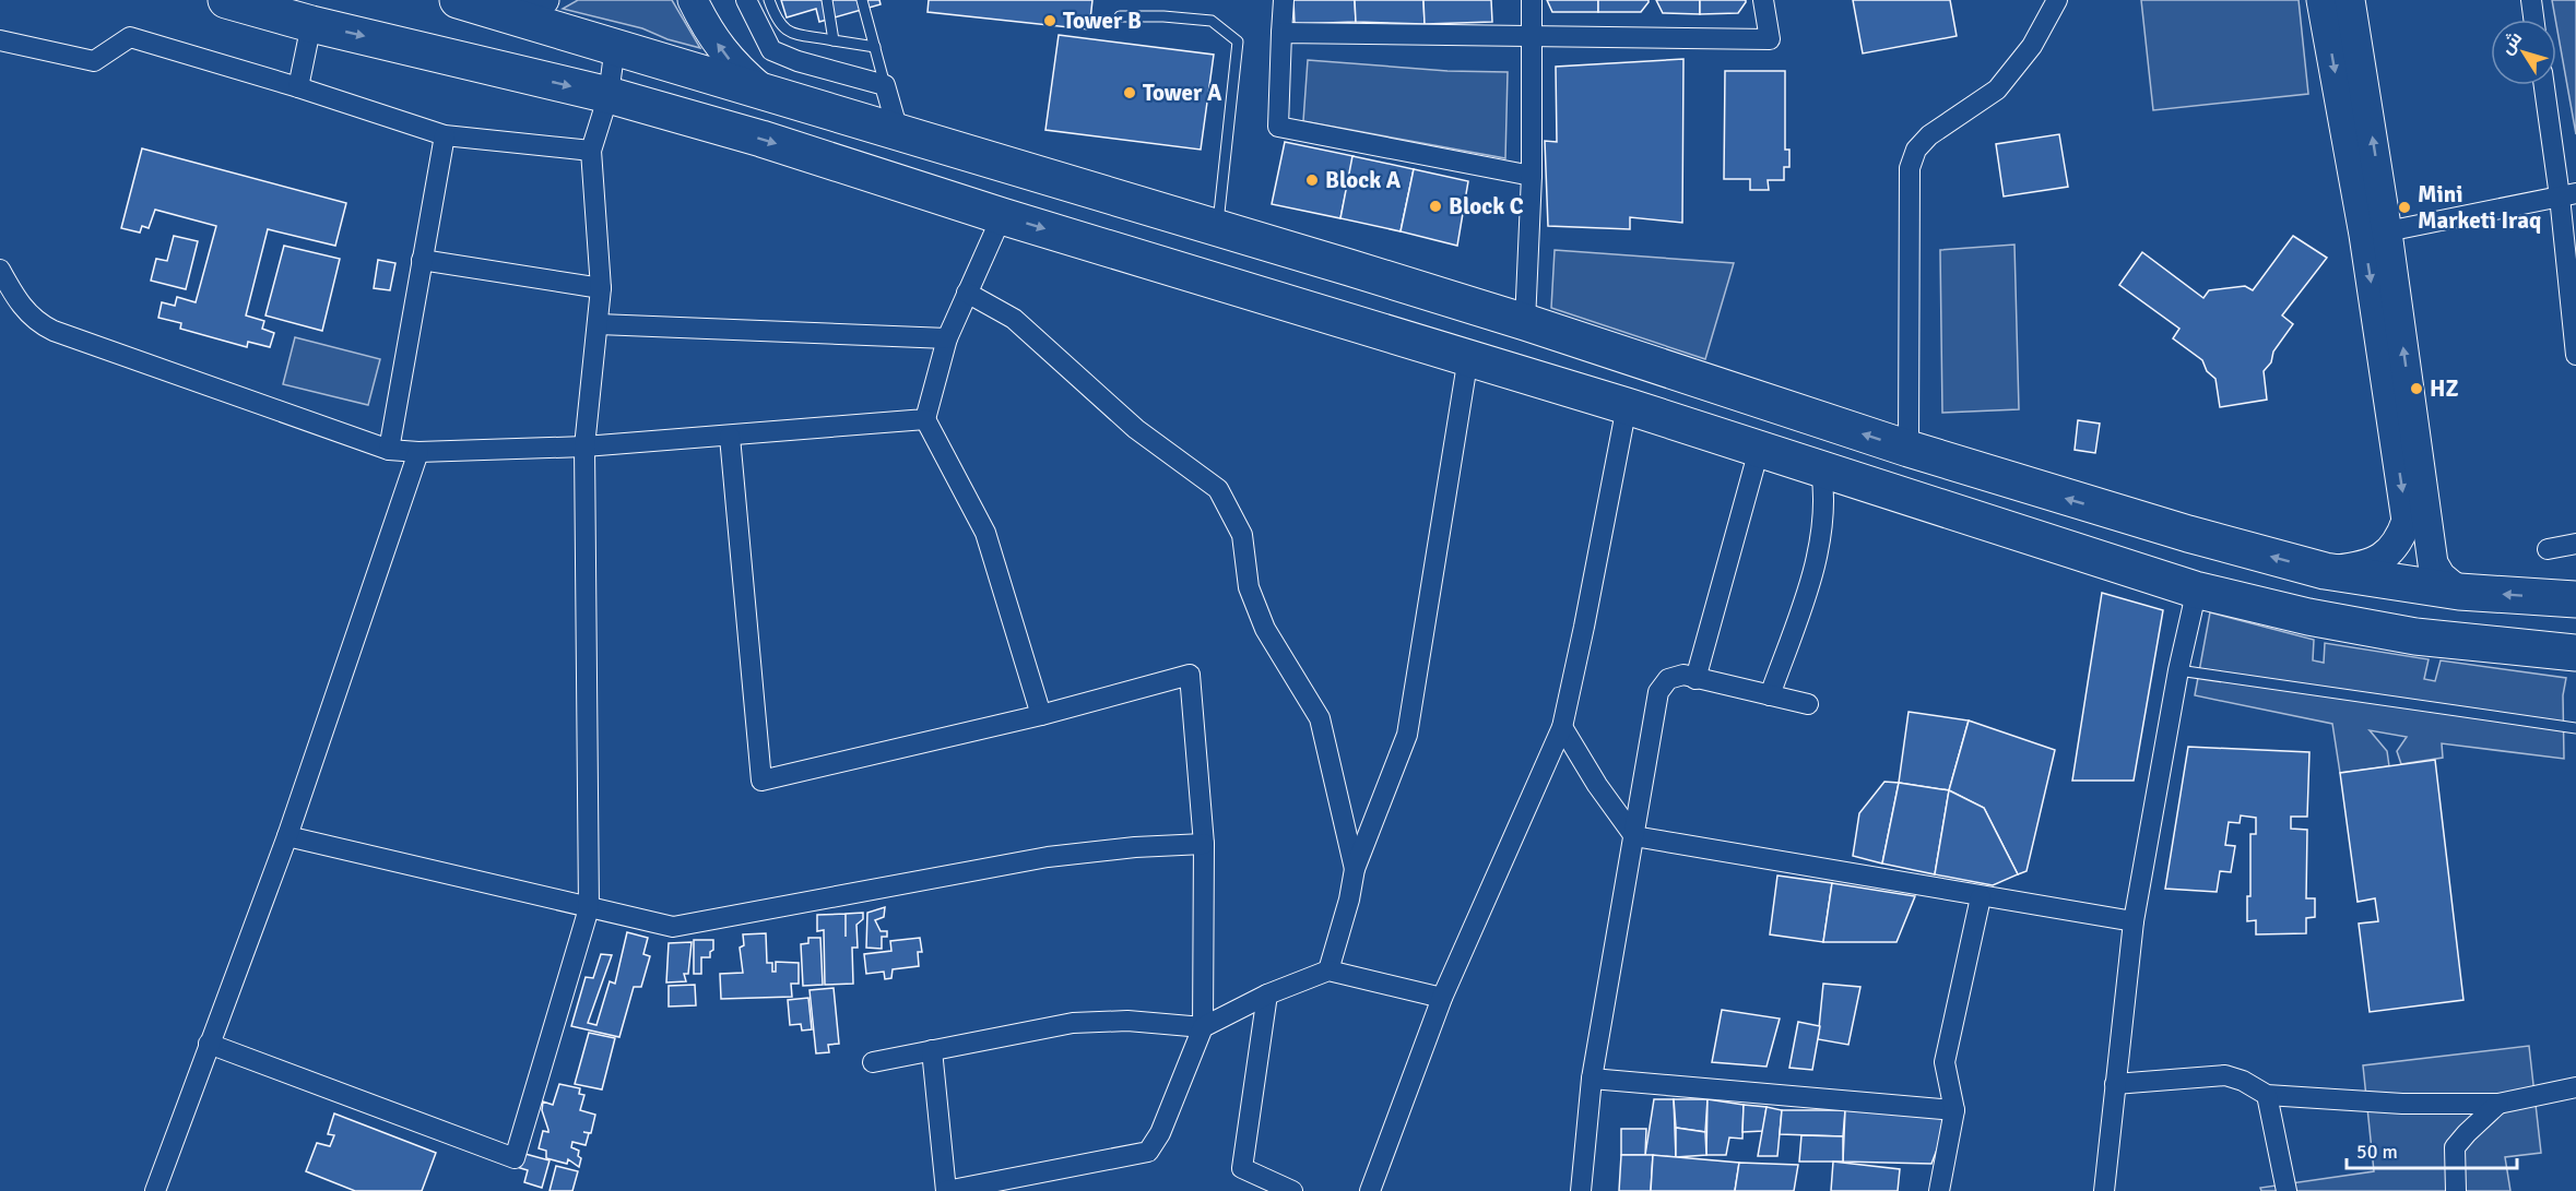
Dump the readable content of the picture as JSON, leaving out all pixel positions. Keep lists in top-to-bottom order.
{
  "places": [
    "Tower B",
    "Tower A",
    "Block A",
    "Block C",
    "Mini Marketi Iraq",
    "HZ"
  ],
  "scale_bar": "50 m",
  "north": "top left"
}
